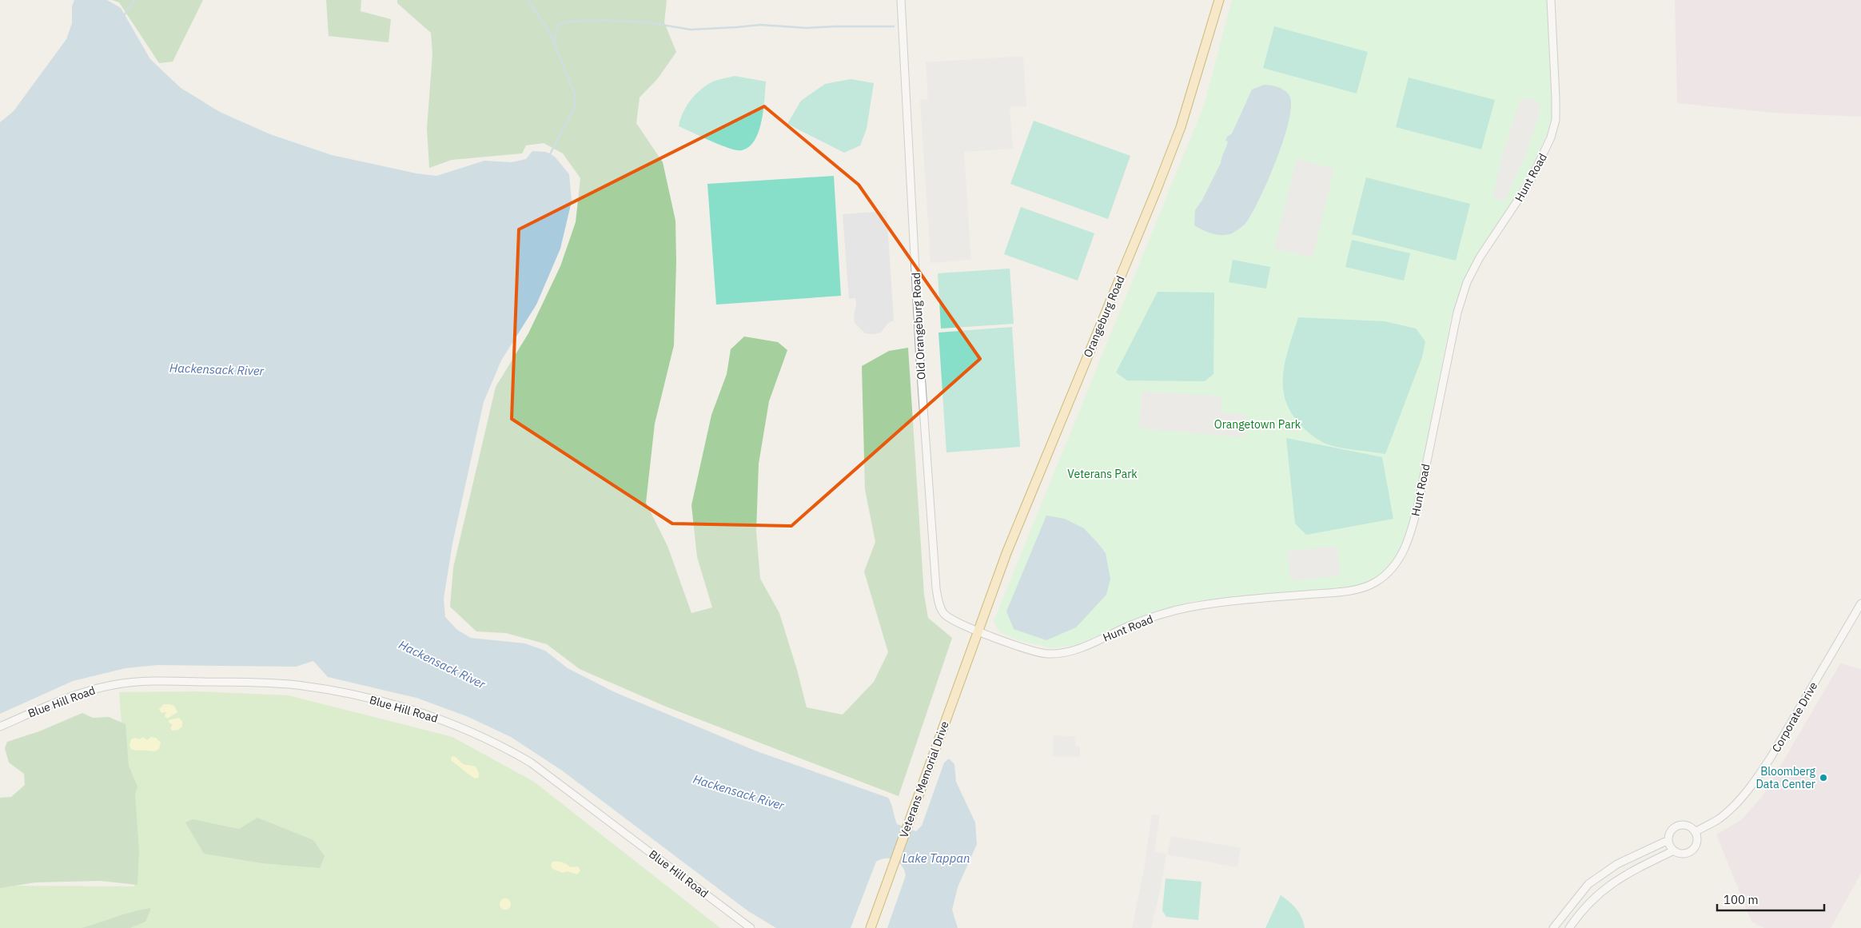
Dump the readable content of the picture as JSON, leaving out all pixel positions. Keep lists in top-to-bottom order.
{
  "streets": {
    "main road": ["Orangeburg Road", "Veterans Memorial Drive"],
    "street": [
      "Hunt Road",
      "Old Orangeburg Road",
      "Blue Hill Road",
      "Corporate Drive"
    ]
  },
  "crossings": [
    ["Hunt Road", "Orangeburg Road"],
    ["Hunt Road", "Old Orangeburg Road"],
    ["Hunt Road", "Veterans Memorial Drive"],
    ["Orangeburg Road", "Old Orangeburg Road"],
    ["Orangeburg Road", "Veterans Memorial Drive"],
    ["Old Orangeburg Road", "Veterans Memorial Drive"]
  ],
  "water": ["Hackensack River", "Lake Tappan"],
  "parks": ["Orangetown Park", "Veterans Park"],
  "places": ["Bloomberg Data Center"],
  "scale_bar": "100 m"
}
